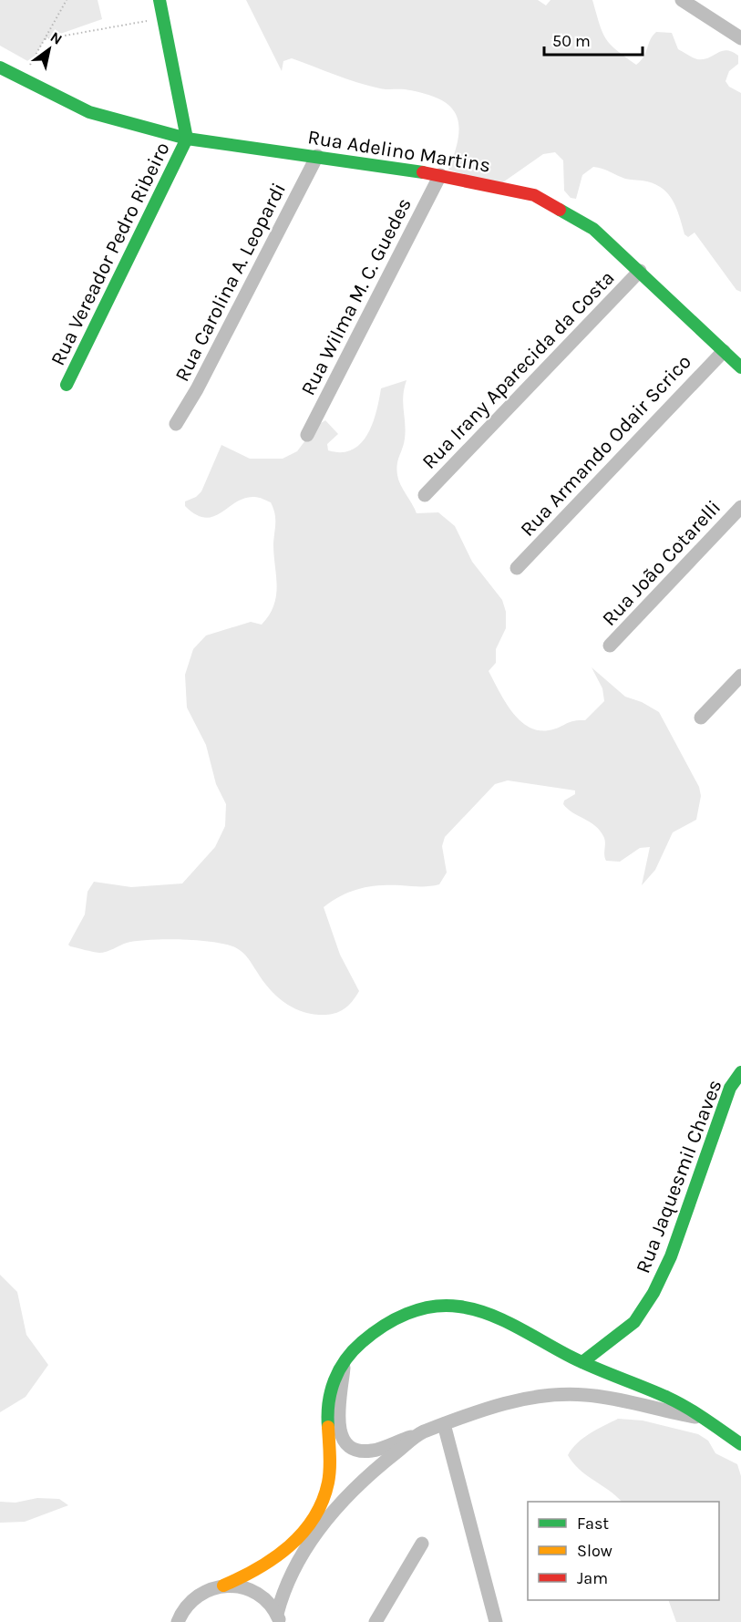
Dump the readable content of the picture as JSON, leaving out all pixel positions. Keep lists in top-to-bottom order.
{
  "streets": {
    "street": [
      "Rua Adelino Martins",
      "Rua Vereador Pedro Ribeiro",
      "Rua Carolina A. Leopardi",
      "Rua Wilma M. C. Guedes",
      "Rua Irany Aparecida da Costa",
      "Rua Armando Odair Scrico",
      "Rua João Cotarelli",
      "Rua Jaquesmil Chaves"
    ]
  },
  "crossings": [
    ["Rua Adelino Martins", "Rua Vereador Pedro Ribeiro"],
    ["Rua Adelino Martins", "Rua Carolina A. Leopardi"],
    ["Rua Adelino Martins", "Rua Wilma M. C. Guedes"],
    ["Rua Adelino Martins", "Rua Irany Aparecida da Costa"],
    ["Rua Adelino Martins", "Rua Armando Odair Scrico"]
  ],
  "legend": ["Fast", "Slow", "Jam"],
  "scale_bar": "50 m",
  "north": "top right"
}
